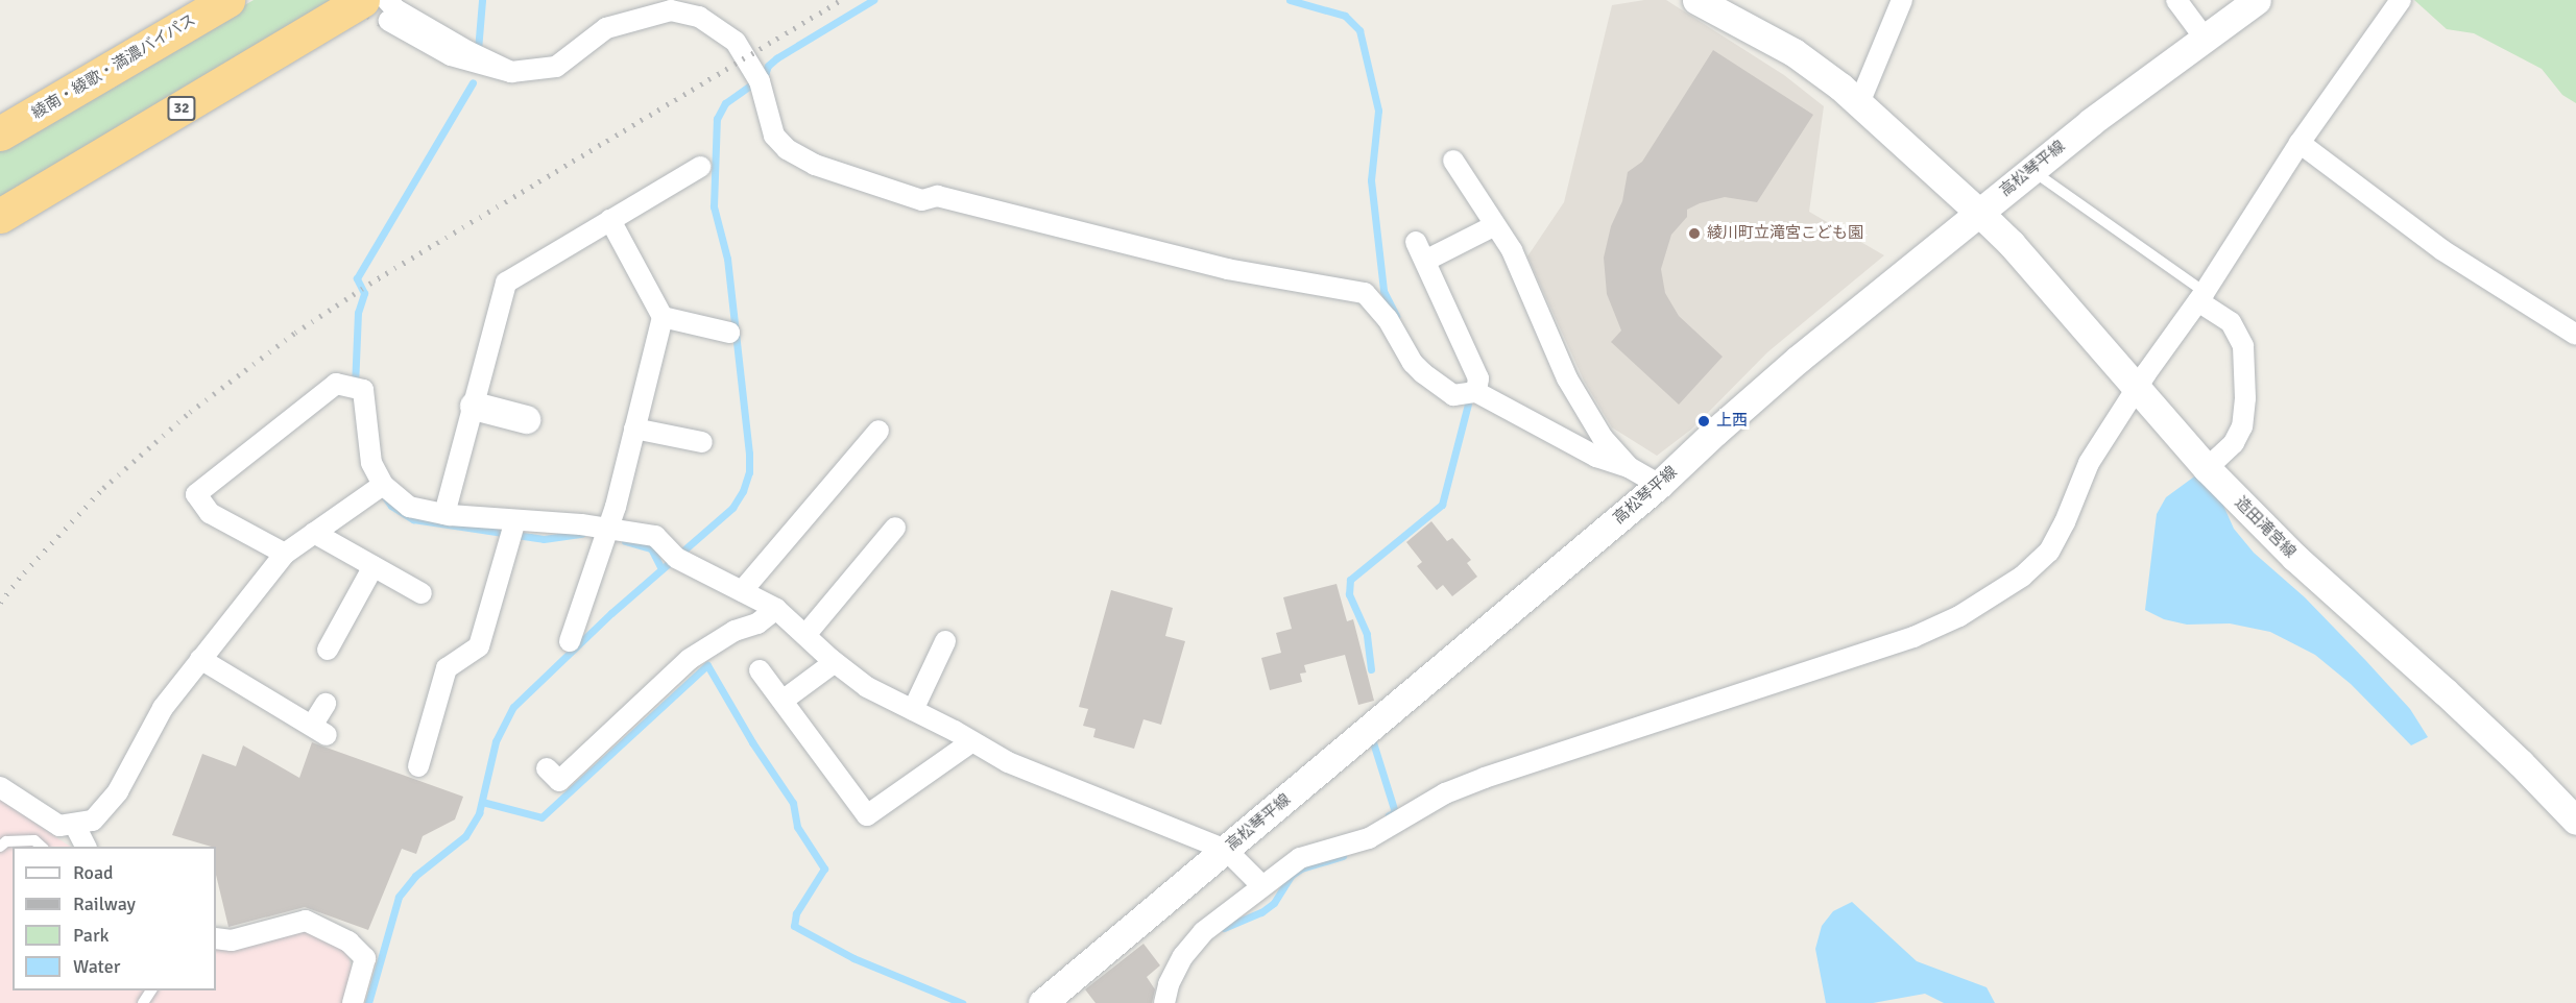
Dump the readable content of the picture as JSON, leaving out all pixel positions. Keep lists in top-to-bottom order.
{
  "streets": {
    "highway": ["綾南・綾歌・満濃バイパス", "32"],
    "main road": ["高松琴平線", "造田滝宮線"]
  },
  "crossings": [
    ["高松琴平線", "造田滝宮線"]
  ],
  "places": ["綾川町立滝宮こども園", "上西"],
  "legend": [
    "Road",
    "Railway",
    "Park",
    "Water"
  ]
}
